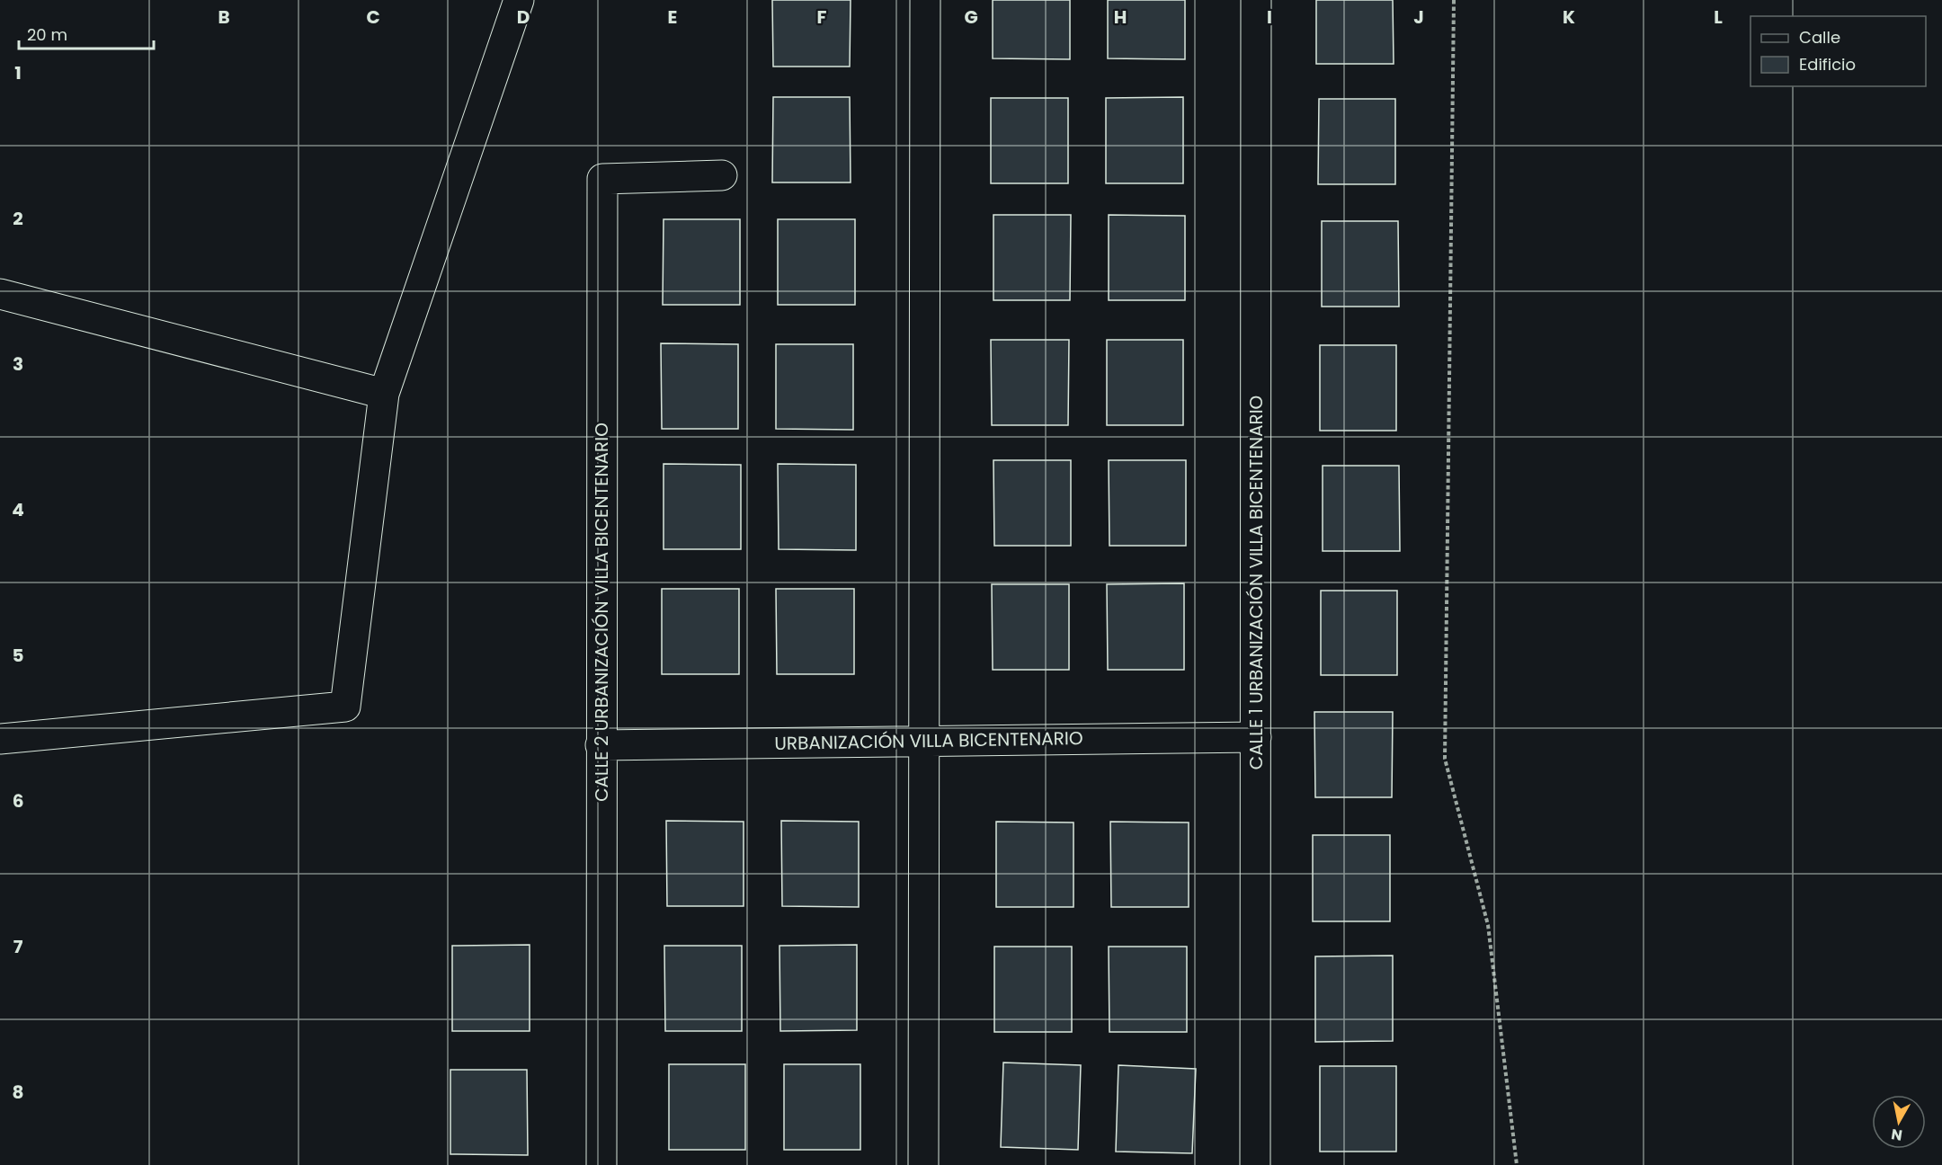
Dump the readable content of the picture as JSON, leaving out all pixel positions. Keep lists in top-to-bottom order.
{
  "streets": {
    "street": ["CALLE 1 URBANIZACIÓN VILLA BICENTENARIO", "CALLE 2 URBANIZACIÓN VILLA BICENTENARIO", "URBANIZACIÓN VILLA BICENTENARIO"]
  },
  "crossings": [
    ["CALLE 1 URBANIZACIÓN VILLA BICENTENARIO", "URBANIZACIÓN VILLA BICENTENARIO"],
    ["CALLE 2 URBANIZACIÓN VILLA BICENTENARIO", "URBANIZACIÓN VILLA BICENTENARIO"]
  ],
  "legend": ["Calle", "Edificio"],
  "scale_bar": "20 m",
  "north": "bottom",
  "grid": {
    "columns": [
      "B",
      "C",
      "D",
      "E",
      "F",
      "G",
      "H",
      "I",
      "J",
      "K",
      "L"
    ],
    "rows": [
      "1",
      "2",
      "3",
      "4",
      "5",
      "6",
      "7",
      "8"
    ]
  }
}
